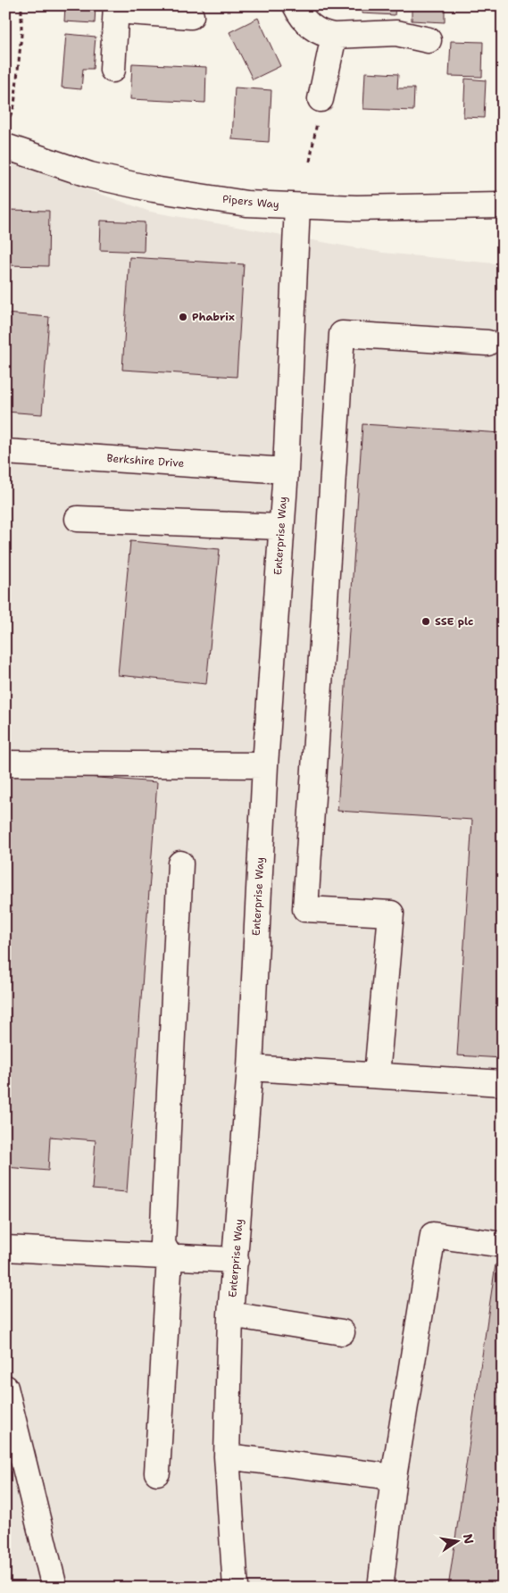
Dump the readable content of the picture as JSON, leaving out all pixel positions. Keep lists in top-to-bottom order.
{
  "streets": {
    "street": ["Pipers Way", "Berkshire Drive", "Enterprise Way"]
  },
  "crossings": [
    ["Pipers Way", "Enterprise Way"],
    ["Berkshire Drive", "Enterprise Way"]
  ],
  "places": ["Phabrix", "SSE plc"],
  "north": "right"
}
